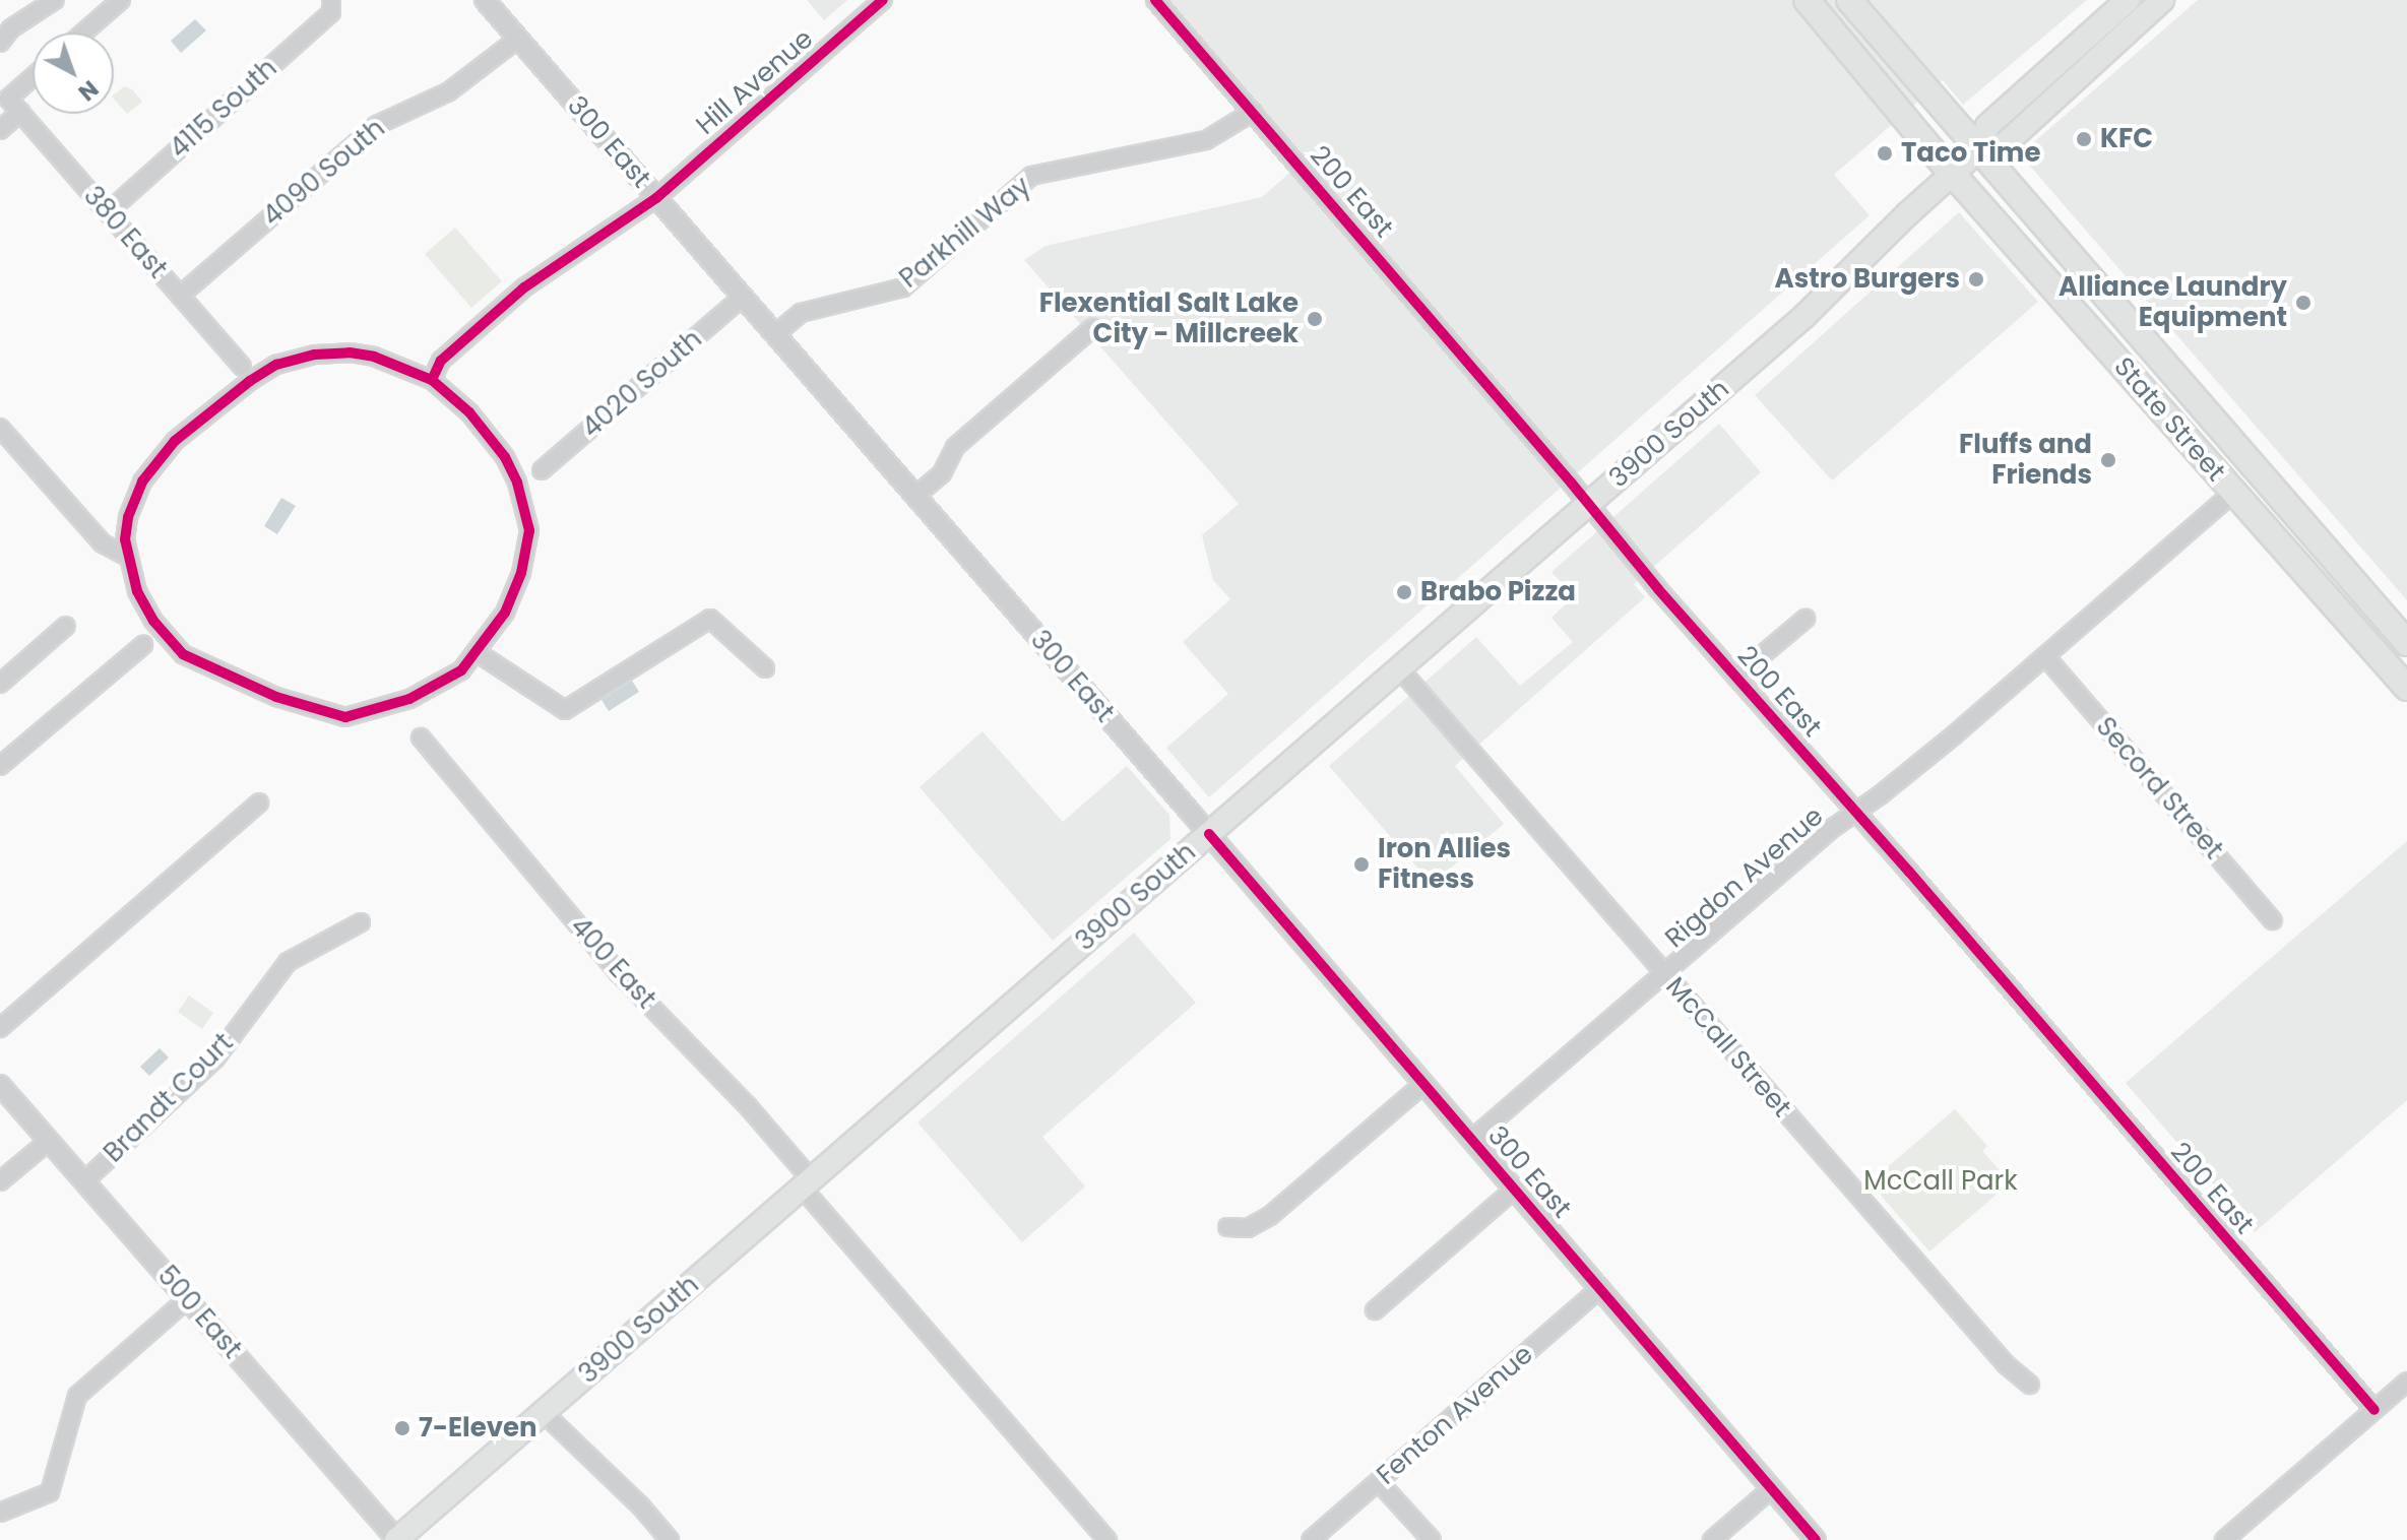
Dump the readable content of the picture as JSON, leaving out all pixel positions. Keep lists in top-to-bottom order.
{
  "streets": {
    "main road": ["State Street", "3900 South"],
    "street": [
      "Hill Avenue",
      "4115 South",
      "300 East",
      "4090 South",
      "200 East",
      "380 East",
      "Parkhill Way",
      "4020 South",
      "Secord Street",
      "Rigdon Avenue",
      "400 East",
      "McCall Street",
      "Brandt Court",
      "500 East",
      "Fenton Avenue"
    ]
  },
  "crossings": [
    ["Hill Avenue", "300 East"],
    ["4115 South", "380 East"],
    ["300 East", "4090 South"],
    ["300 East", "Parkhill Way"],
    ["300 East", "4020 South"],
    ["300 East", "3900 South"],
    ["300 East", "Rigdon Avenue"],
    ["300 East", "Fenton Avenue"],
    ["4090 South", "380 East"],
    ["200 East", "Parkhill Way"],
    ["200 East", "3900 South"],
    ["200 East", "Rigdon Avenue"],
    ["State Street", "3900 South"],
    ["State Street", "Rigdon Avenue"],
    ["3900 South", "400 East"],
    ["3900 South", "McCall Street"],
    ["3900 South", "500 East"],
    ["Secord Street", "Rigdon Avenue"],
    ["Rigdon Avenue", "McCall Street"],
    ["Brandt Court", "500 East"]
  ],
  "parks": ["McCall Park"],
  "places": [
    "KFC",
    "Taco Time",
    "Astro Burgers",
    "Alliance Laundry Equipment",
    "Flexential Salt Lake City - Millcreek",
    "Fluffs and Friends",
    "Brabo Pizza",
    "Iron Allies Fitness",
    "7-Eleven"
  ],
  "north": "bottom right"
}
